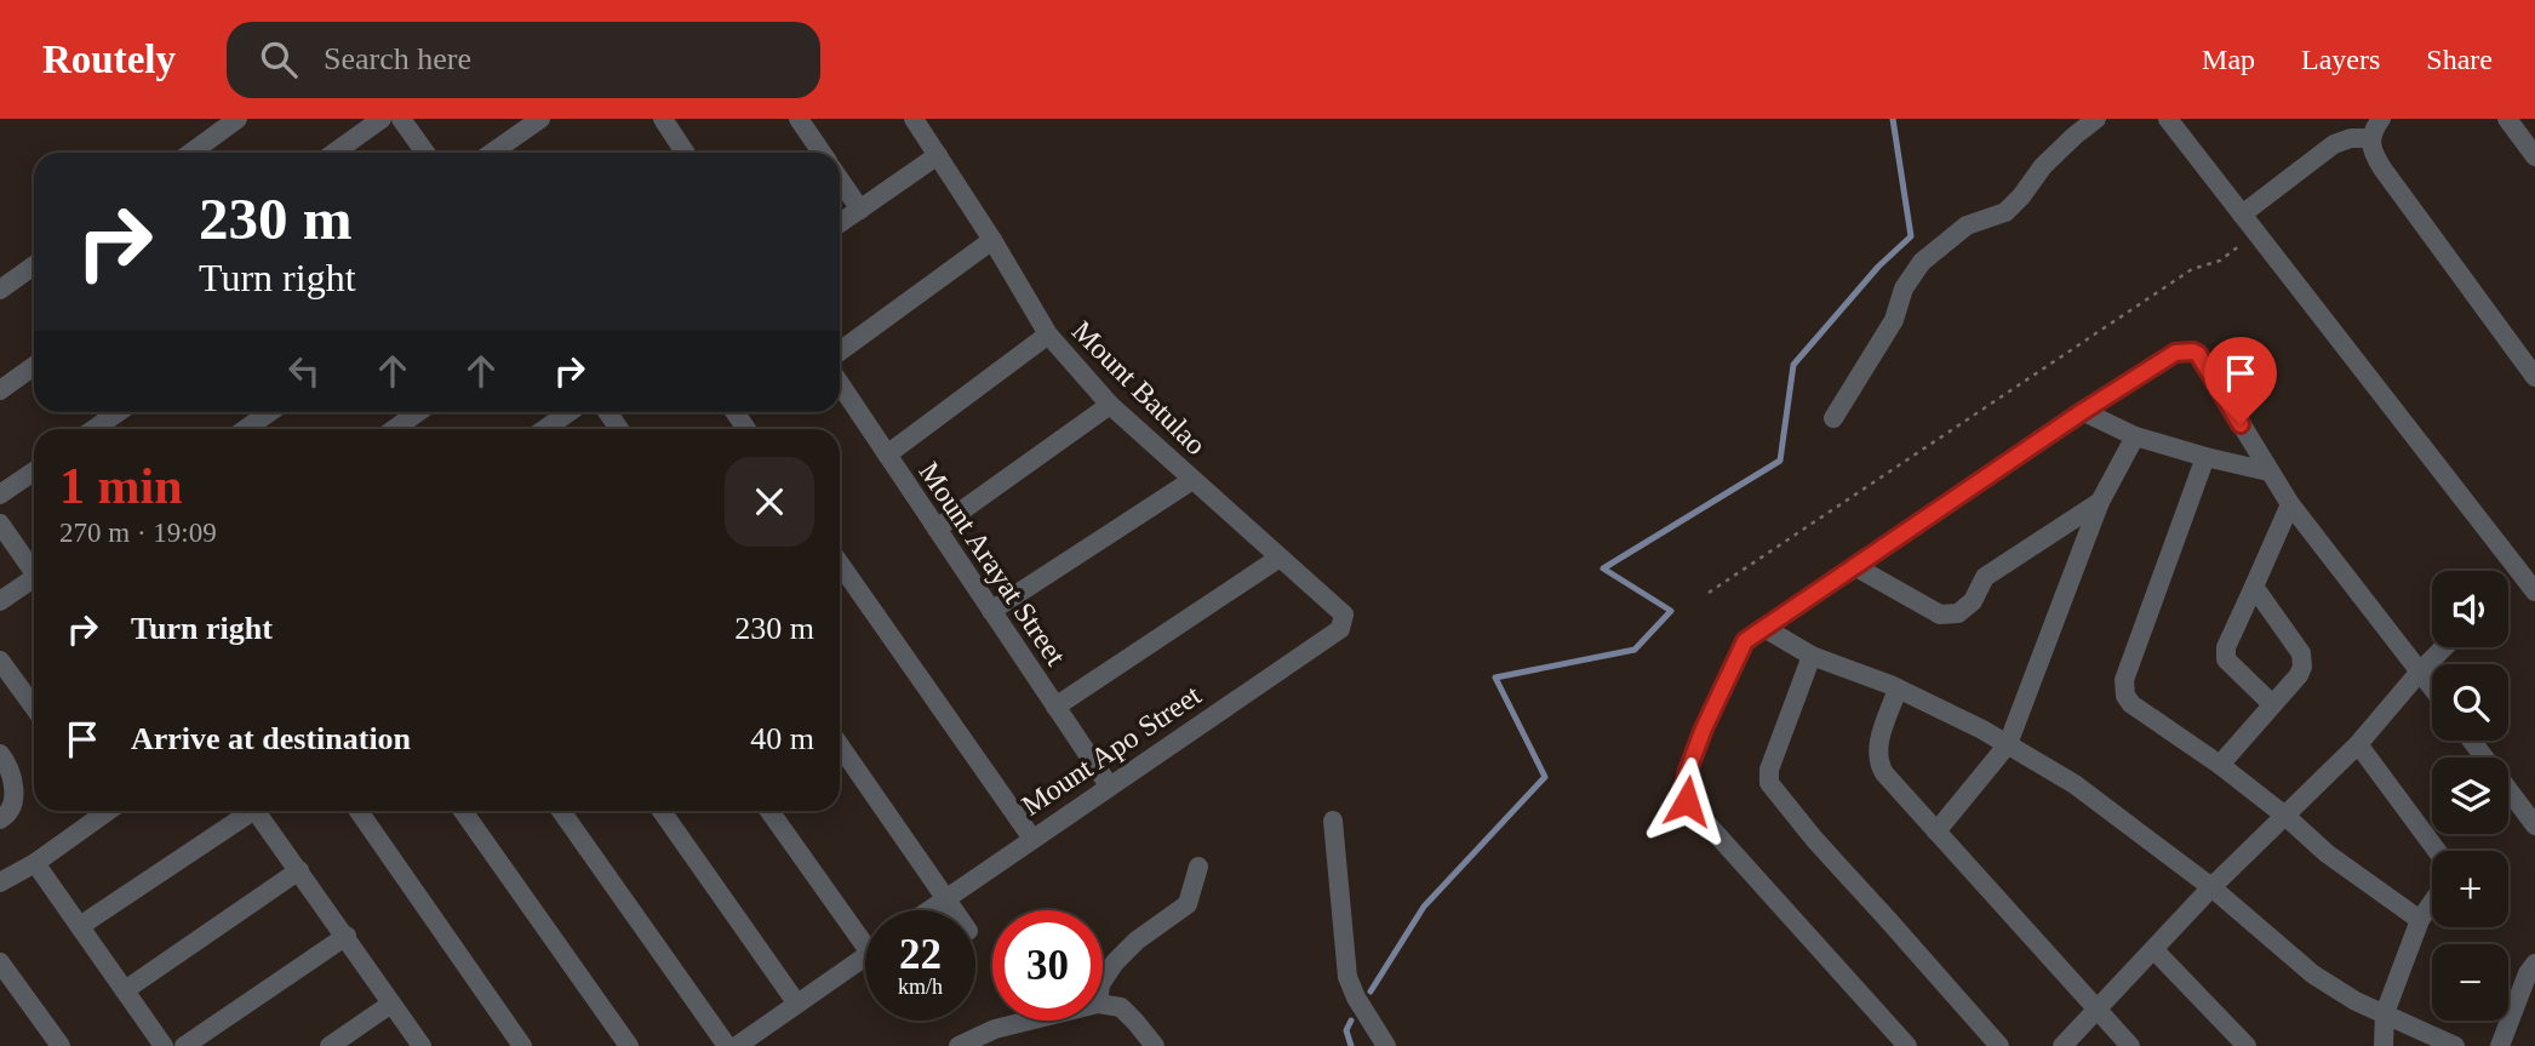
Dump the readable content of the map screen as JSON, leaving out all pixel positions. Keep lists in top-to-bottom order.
{
  "streets": {
    "street": ["Mount Batulao", "Mount Arayat Street", "Mount Apo Street"]
  },
  "crossings": [
    ["Mount Batulao", "Mount Apo Street"],
    ["Mount Arayat Street", "Mount Apo Street"]
  ],
  "page": {
    "header": "Routely",
    "search": "Search here",
    "nav": ["Map", "Layers", "Share"],
    "turn": ["230 m", "Turn right"],
    "heading": ["1 min", "270 m · 19:09"],
    "map_buttons": ["+", "−"],
    "list": [
      {
        "name": "Turn right",
        "value": "230 m"
      },
      {
        "name": "Arrive at destination",
        "value": "40 m"
      }
    ],
    "speed": "22 km/h",
    "limit": "30"
  }
}
